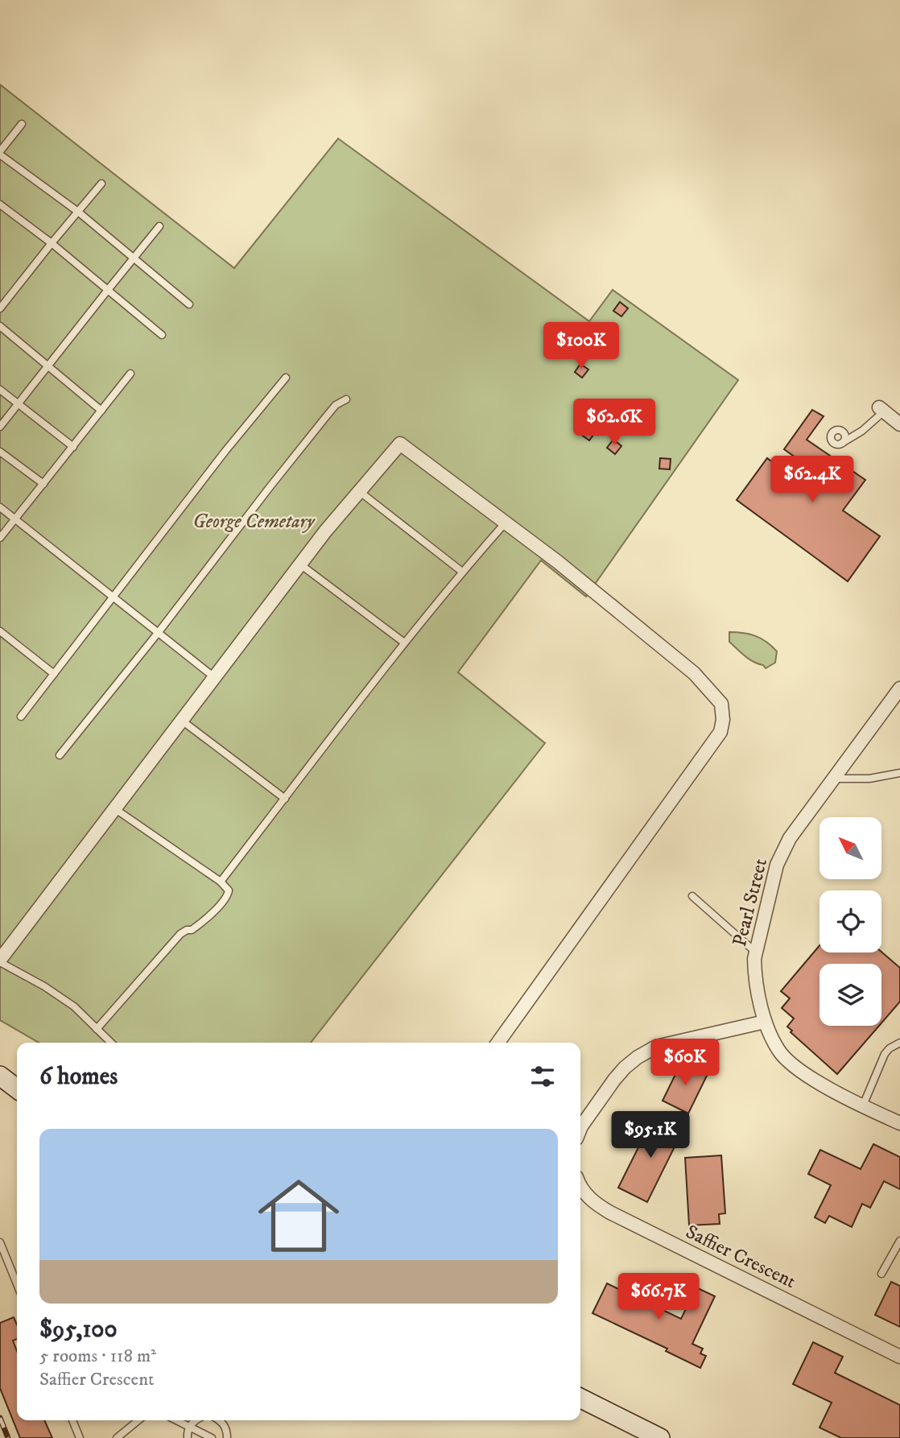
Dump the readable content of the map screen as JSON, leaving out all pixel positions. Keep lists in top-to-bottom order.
{
  "streets": {
    "street": ["Pearl Street", "Saffier Crescent"]
  },
  "parks": ["George Cemetary"],
  "north": "top left",
  "page": {
    "price": [
      "$100K",
      "$62.6K",
      "$62.4K",
      "$60K",
      "$95.1K",
      "$66.7K"
    ],
    "heading": "6 homes",
    "list": [
      {
        "name": "$95,100",
        "note": "5 rooms · 118 m² · Saffier Crescent"
      }
    ]
  }
}
